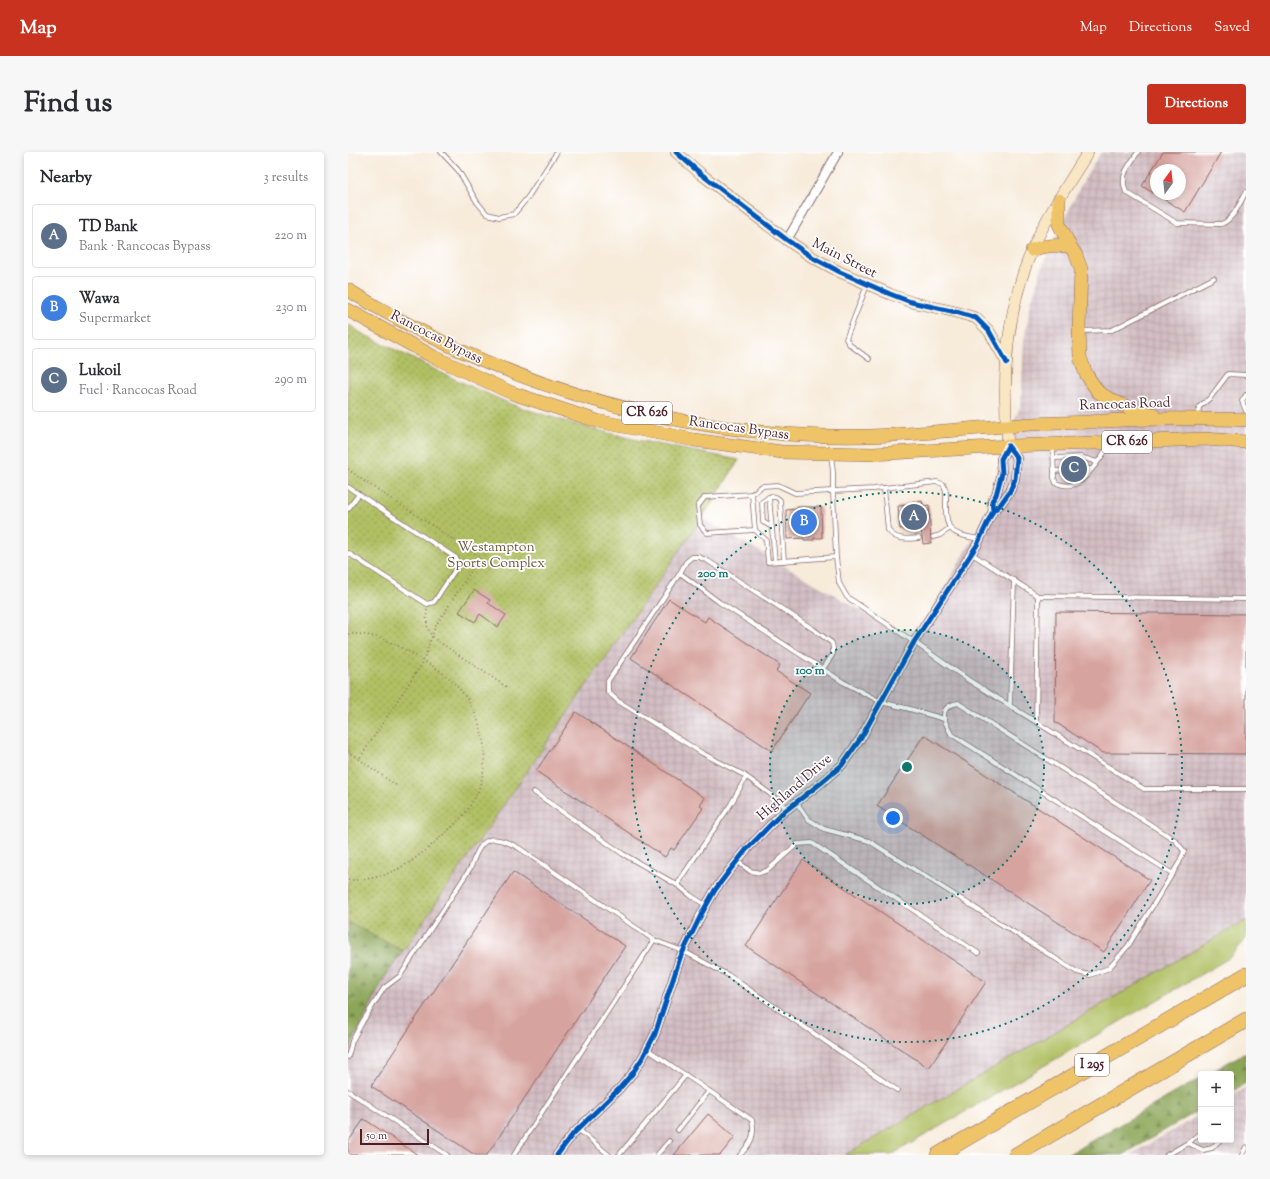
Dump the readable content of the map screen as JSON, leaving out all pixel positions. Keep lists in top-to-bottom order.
{
  "streets": {
    "highway": ["I 295"],
    "main road": ["Rancocas Bypass", "Rancocas Road", "CR 626"],
    "street": ["Main Street", "Highland Drive"]
  },
  "crossings": [
    ["Rancocas Bypass", "Rancocas Road"],
    ["Rancocas Bypass", "CR 626"],
    ["Rancocas Bypass", "Highland Drive"],
    ["CR 626", "Highland Drive"]
  ],
  "parks": ["Westampton Sports Complex"],
  "scale_bar": "50 m",
  "north": "top",
  "page": {
    "header": "Map",
    "nav": ["Map", "Directions", "Saved"],
    "title": "Find us",
    "buttons": "Directions",
    "heading": ["Nearby", "3 results"],
    "list": [
      {
        "mark": "A",
        "name": "TD Bank",
        "note": "Bank · Rancocas Bypass",
        "value": "220 m"
      },
      {
        "mark": "B",
        "name": "Wawa",
        "note": "Supermarket",
        "value": "230 m"
      },
      {
        "mark": "C",
        "name": "Lukoil",
        "note": "Fuel · Rancocas Road",
        "value": "290 m"
      }
    ],
    "pins": ["C", "A", "B"],
    "map_buttons": ["+", "−"],
    "scale": "50 m"
  },
  "rings": ["200 m", "100 m"]
}
